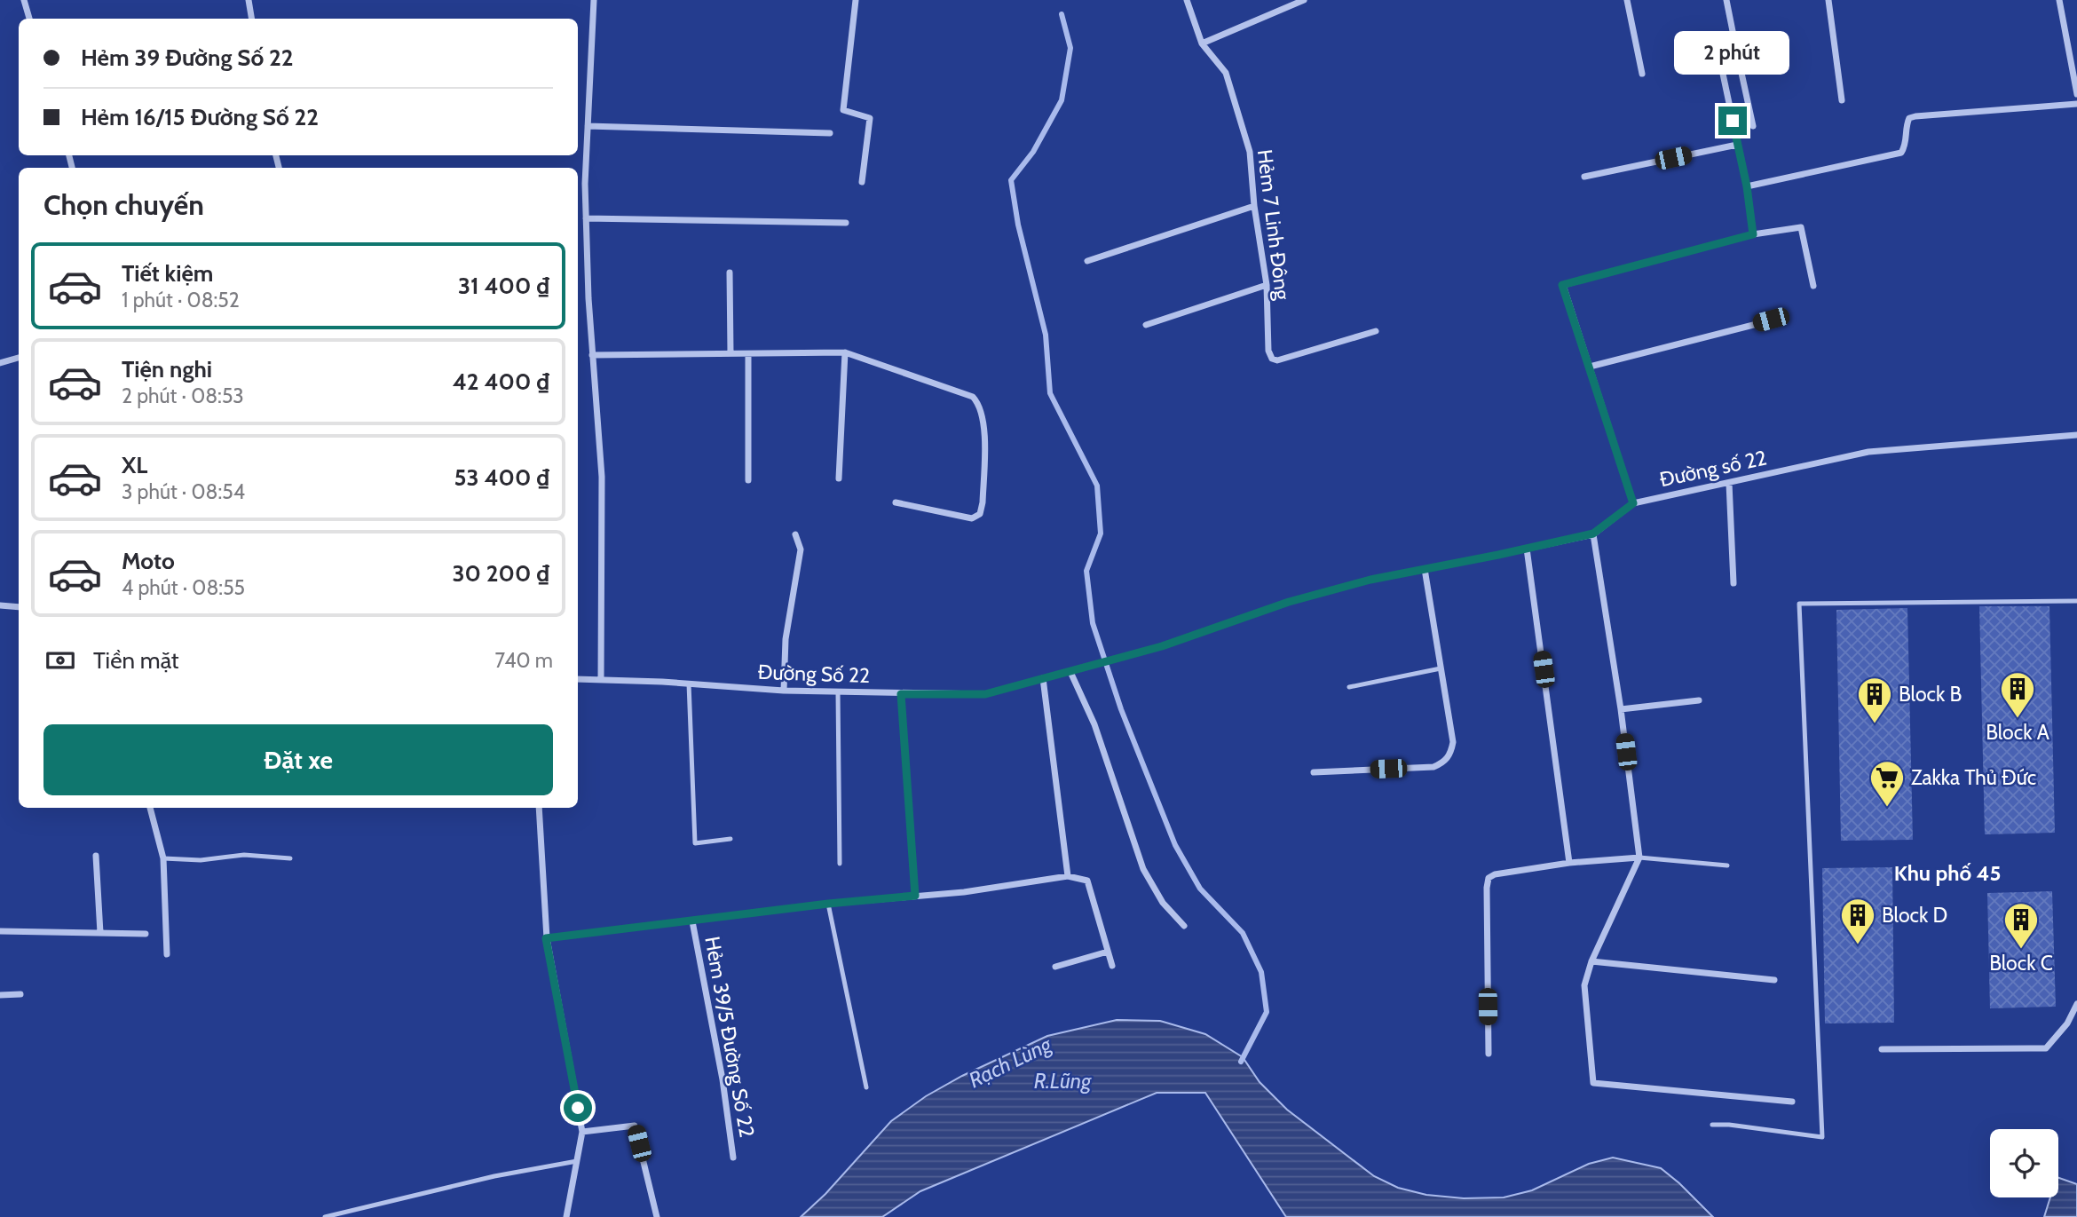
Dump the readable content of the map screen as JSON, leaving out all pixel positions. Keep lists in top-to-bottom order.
{
  "streets": {
    "street": [
      "Hẻm 7 Linh Đông",
      "Đường số 22",
      "Đường Số 22",
      "Hẻm 39/5 Đường Số 22"
    ]
  },
  "crossings": [
    ["Đường số 22", "Đường Số 22"]
  ],
  "districts": ["Khu phố 45"],
  "water": ["Rạch Lùng", "R.Lũng"],
  "places": {
    "building": [
      "Block A",
      "Block B",
      "Block D",
      "Block C"
    ],
    "supermarket": ["Zakka Thủ Đức"]
  },
  "page": {
    "banner": ["Hẻm 39 Đường Số 22", "Hẻm 16/15 Đường Số 22"],
    "bubble": "2 phút",
    "heading": "Chọn chuyến",
    "list": [
      {
        "name": "Tiết kiệm",
        "note": "1 phút · 08:52",
        "value": "31 400 ₫"
      },
      {
        "name": "Tiện nghi",
        "note": "2 phút · 08:53",
        "value": "42 400 ₫"
      },
      {
        "name": "XL",
        "note": "3 phút · 08:54",
        "value": "53 400 ₫"
      },
      {
        "name": "Moto",
        "note": "4 phút · 08:55",
        "value": "30 200 ₫"
      }
    ],
    "pay": ["Tiền mặt", "740 m"],
    "buttons": "Đặt xe"
  }
}
